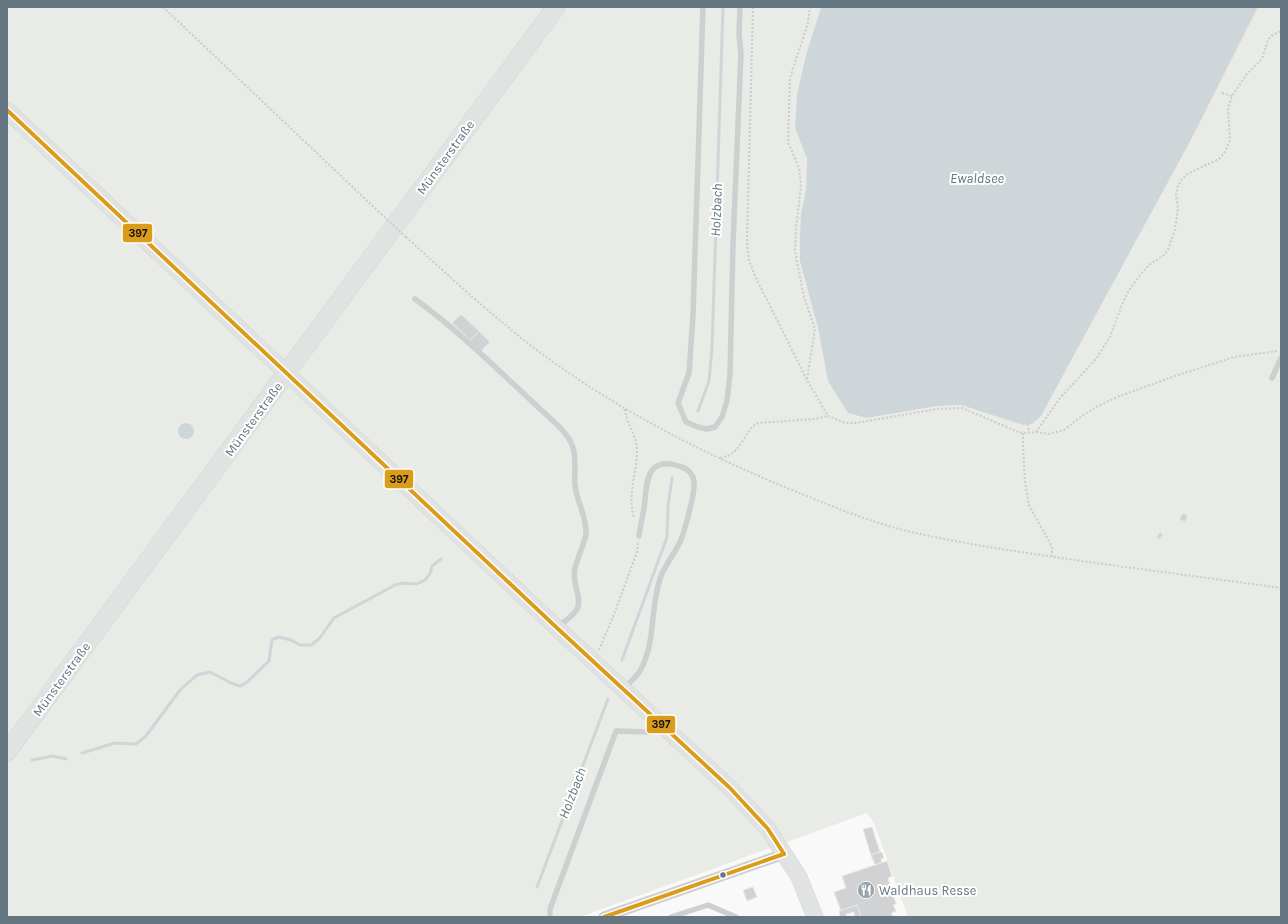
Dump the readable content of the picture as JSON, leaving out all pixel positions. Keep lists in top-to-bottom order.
{
  "streets": {
    "main road": ["Münsterstraße"]
  },
  "water": ["Ewaldsee", "Holzbach"],
  "places": {
    "restaurant": ["Waldhaus Resse"]
  },
  "lines": ["transit line 397"]
}
